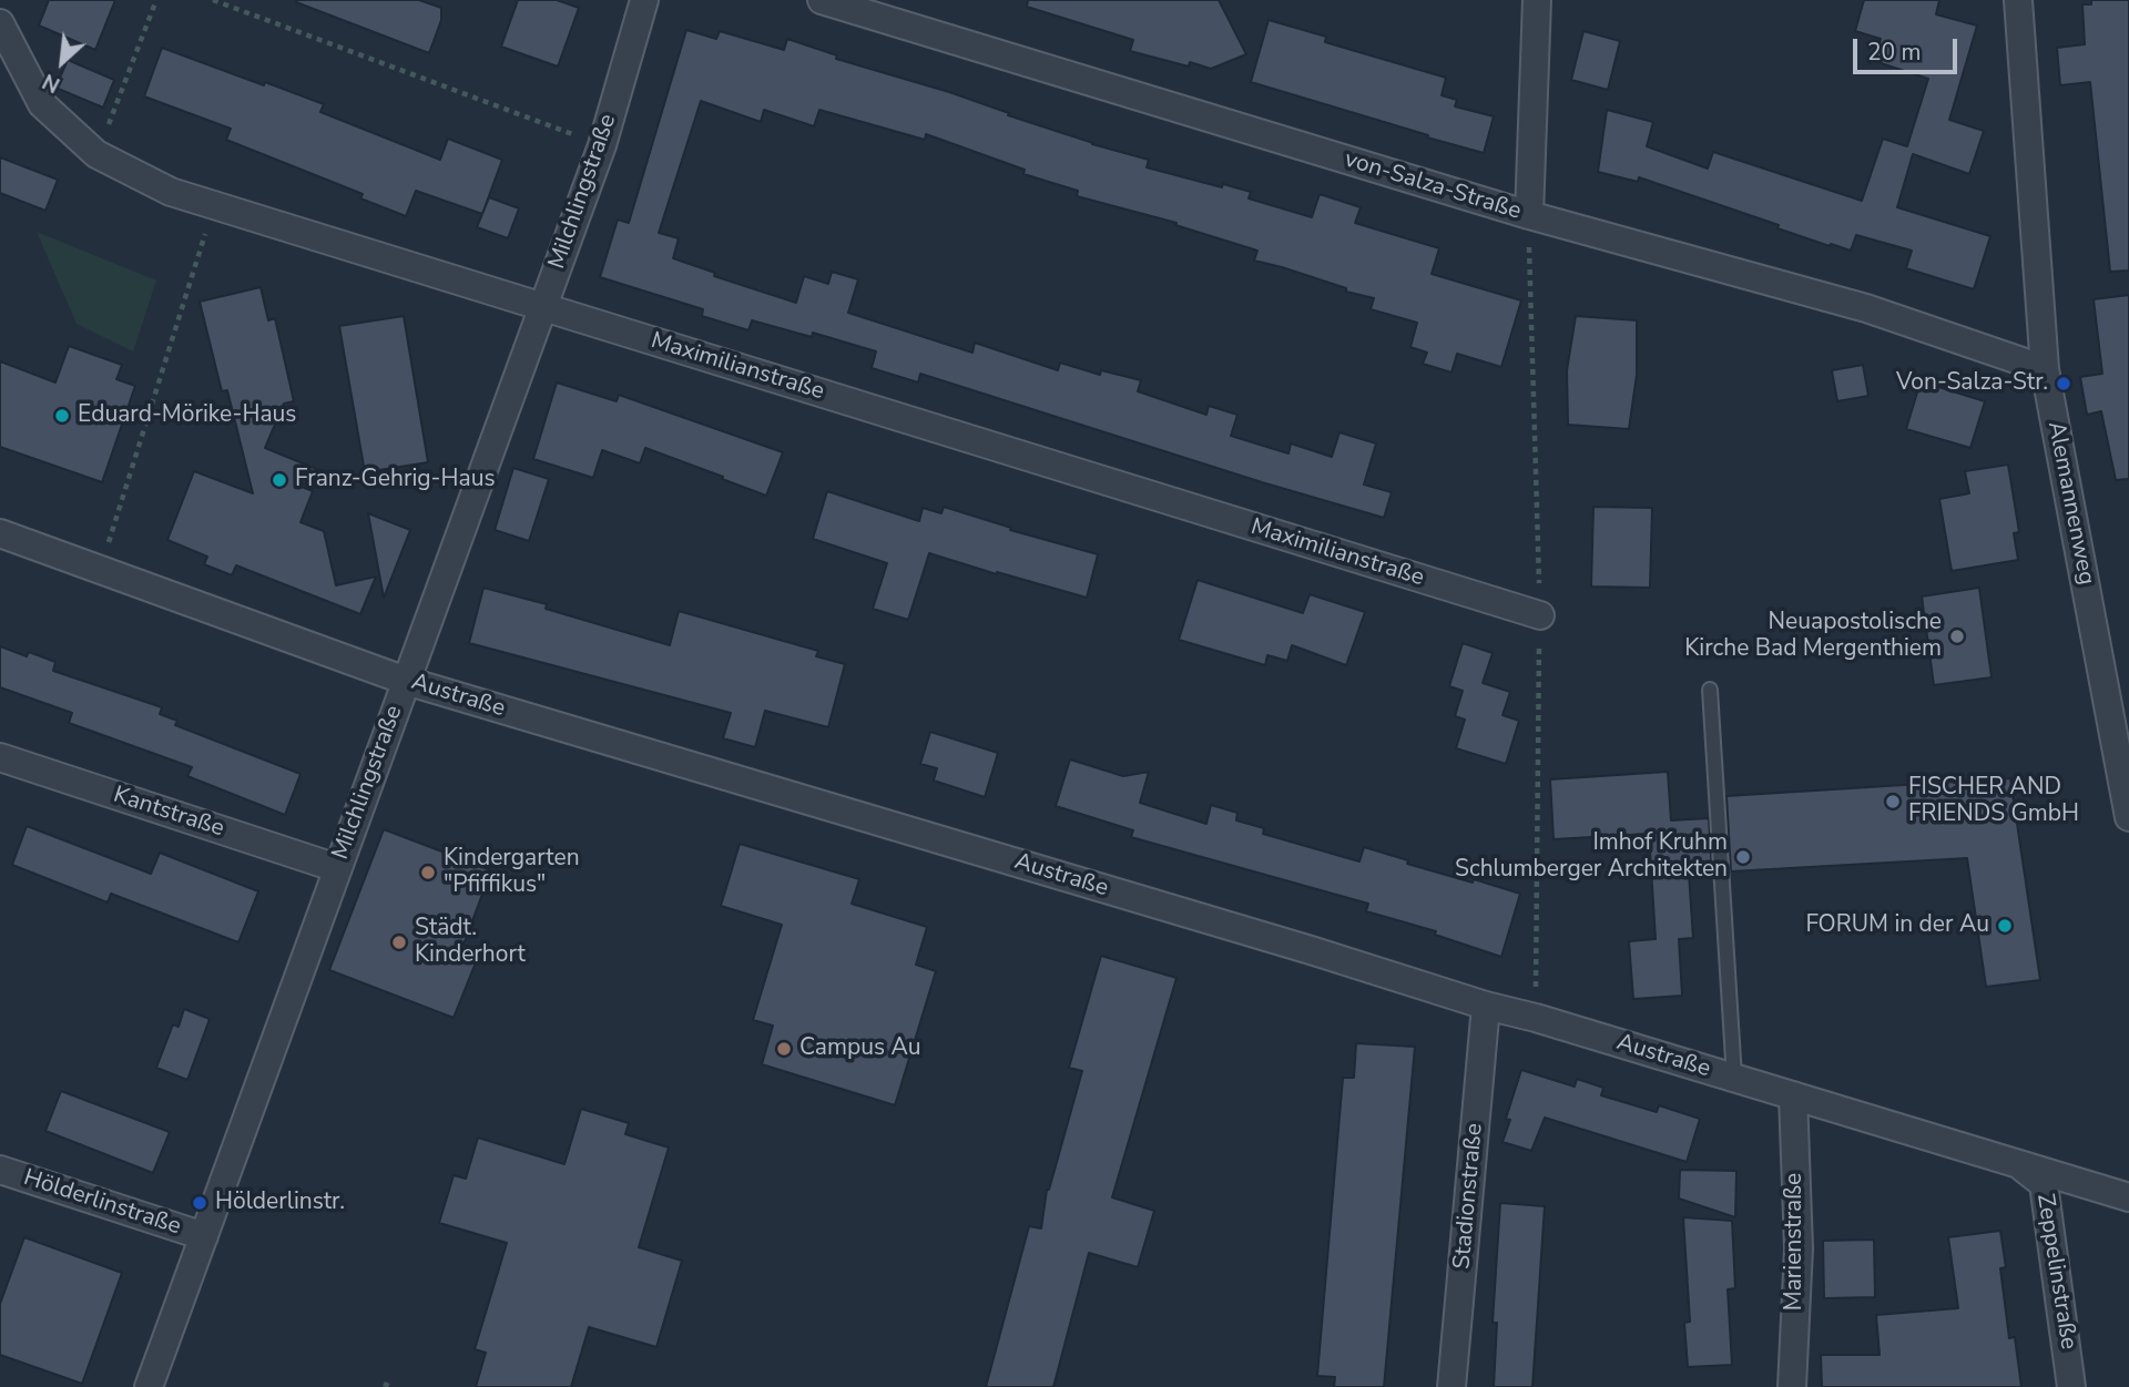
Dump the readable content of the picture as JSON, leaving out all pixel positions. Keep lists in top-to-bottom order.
{
  "streets": {
    "street": [
      "von-Salza-Straße",
      "Milchlingstraße",
      "Maximilianstraße",
      "Alemannenweg",
      "Austraße",
      "Kantstraße",
      "Stadionstraße",
      "Hölderlinstraße",
      "Marienstraße",
      "Zeppelinstraße"
    ]
  },
  "crossings": [
    ["von-Salza-Straße", "Alemannenweg"],
    ["Milchlingstraße", "Maximilianstraße"],
    ["Milchlingstraße", "Austraße"],
    ["Milchlingstraße", "Kantstraße"],
    ["Milchlingstraße", "Hölderlinstraße"],
    ["Austraße", "Stadionstraße"],
    ["Austraße", "Marienstraße"],
    ["Austraße", "Zeppelinstraße"]
  ],
  "places": [
    "Von-Salza-Str.",
    "Eduard-Mörike-Haus",
    "Franz-Gehrig-Haus",
    "Neuapostolische Kirche Bad Mergenthiem",
    "FISCHER AND FRIENDS GmbH",
    "Imhof Kruhm Schlumberger Architekten",
    "Kindergarten \"Pfiffikus\"",
    "FORUM in der Au",
    "Städt. Kinderhort",
    "Campus Au",
    "Hölderlinstr."
  ],
  "scale_bar": "20 m",
  "north": "bottom left"
}
